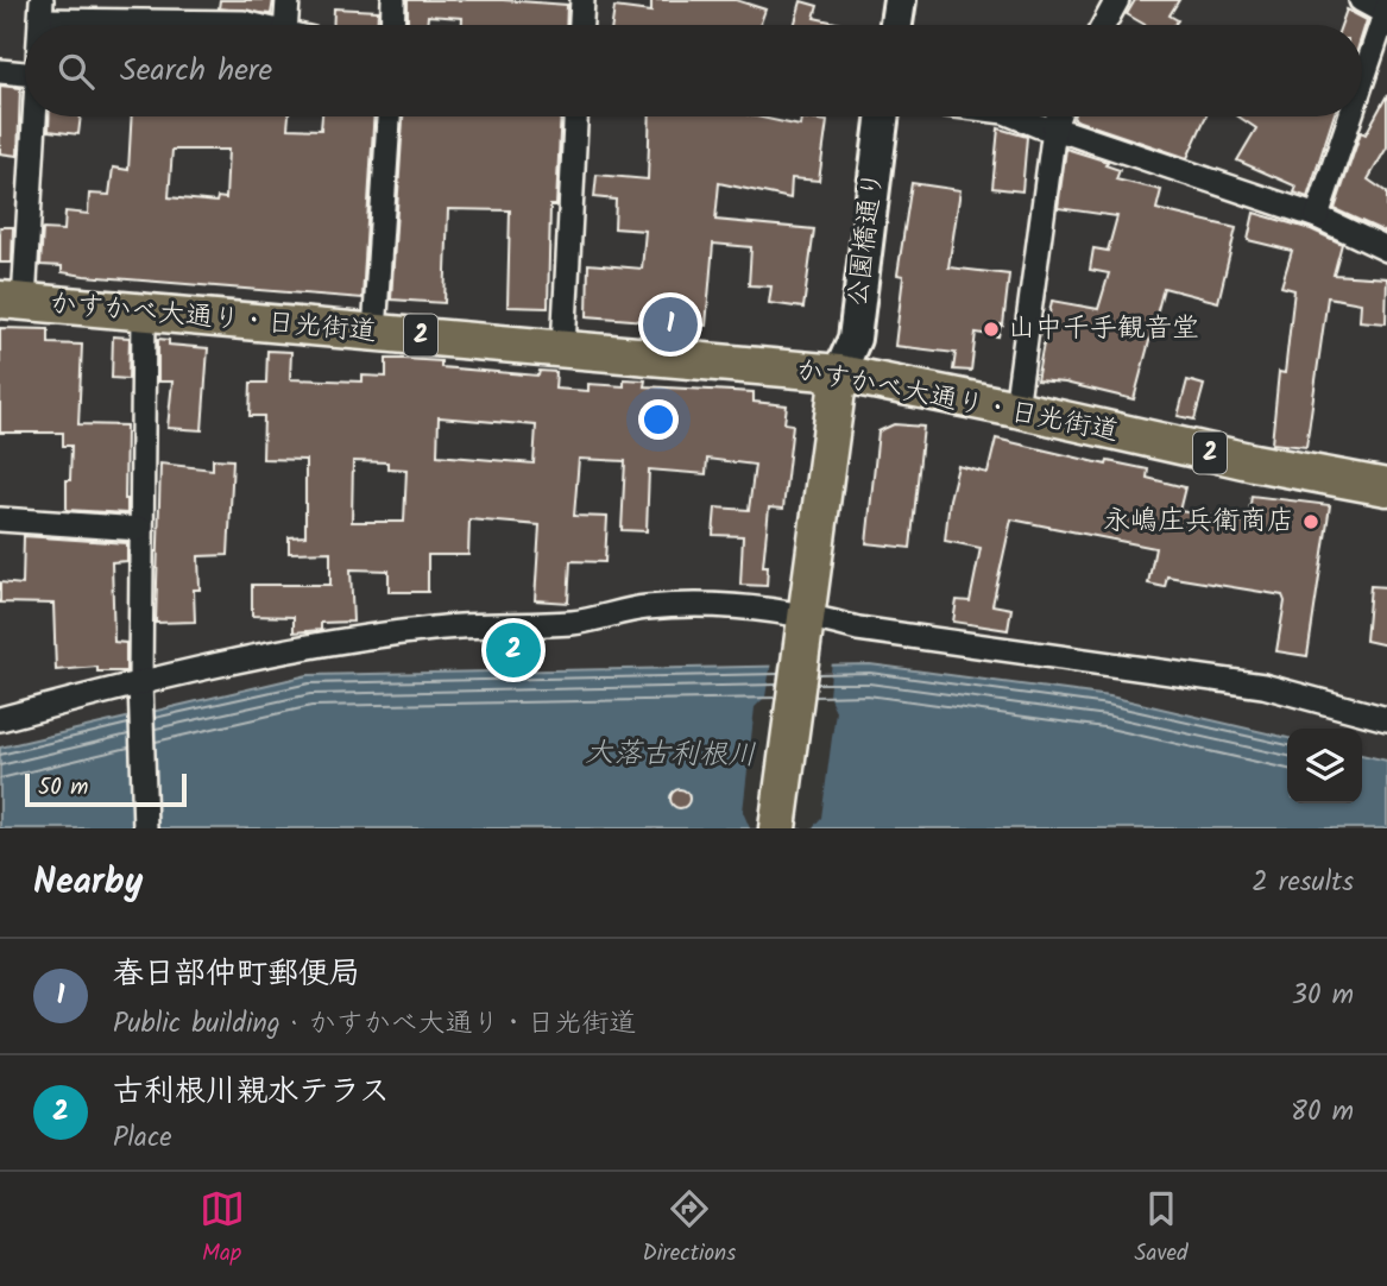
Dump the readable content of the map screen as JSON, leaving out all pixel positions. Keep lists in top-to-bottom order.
{
  "streets": {
    "main road": ["公園橋通り", "かすかべ大通り・日光街道", "2"]
  },
  "crossings": [
    ["公園橋通り", "かすかべ大通り・日光街道"]
  ],
  "water": ["大落古利根川"],
  "places": ["山中千手観音堂", "永嶋庄兵衛商店"],
  "scale_bar": "50 m",
  "page": {
    "search": "Search here",
    "pins": ["1", "2"],
    "scale": "50 m",
    "heading": ["Nearby", "2 results"],
    "list": [
      {
        "mark": "1",
        "name": "春日部仲町郵便局",
        "note": "Public building · かすかべ大通り・日光街道",
        "value": "30 m"
      },
      {
        "mark": "2",
        "name": "古利根川親水テラス",
        "note": "Place",
        "value": "80 m"
      }
    ],
    "nav": ["Map", "Directions", "Saved"]
  }
}
